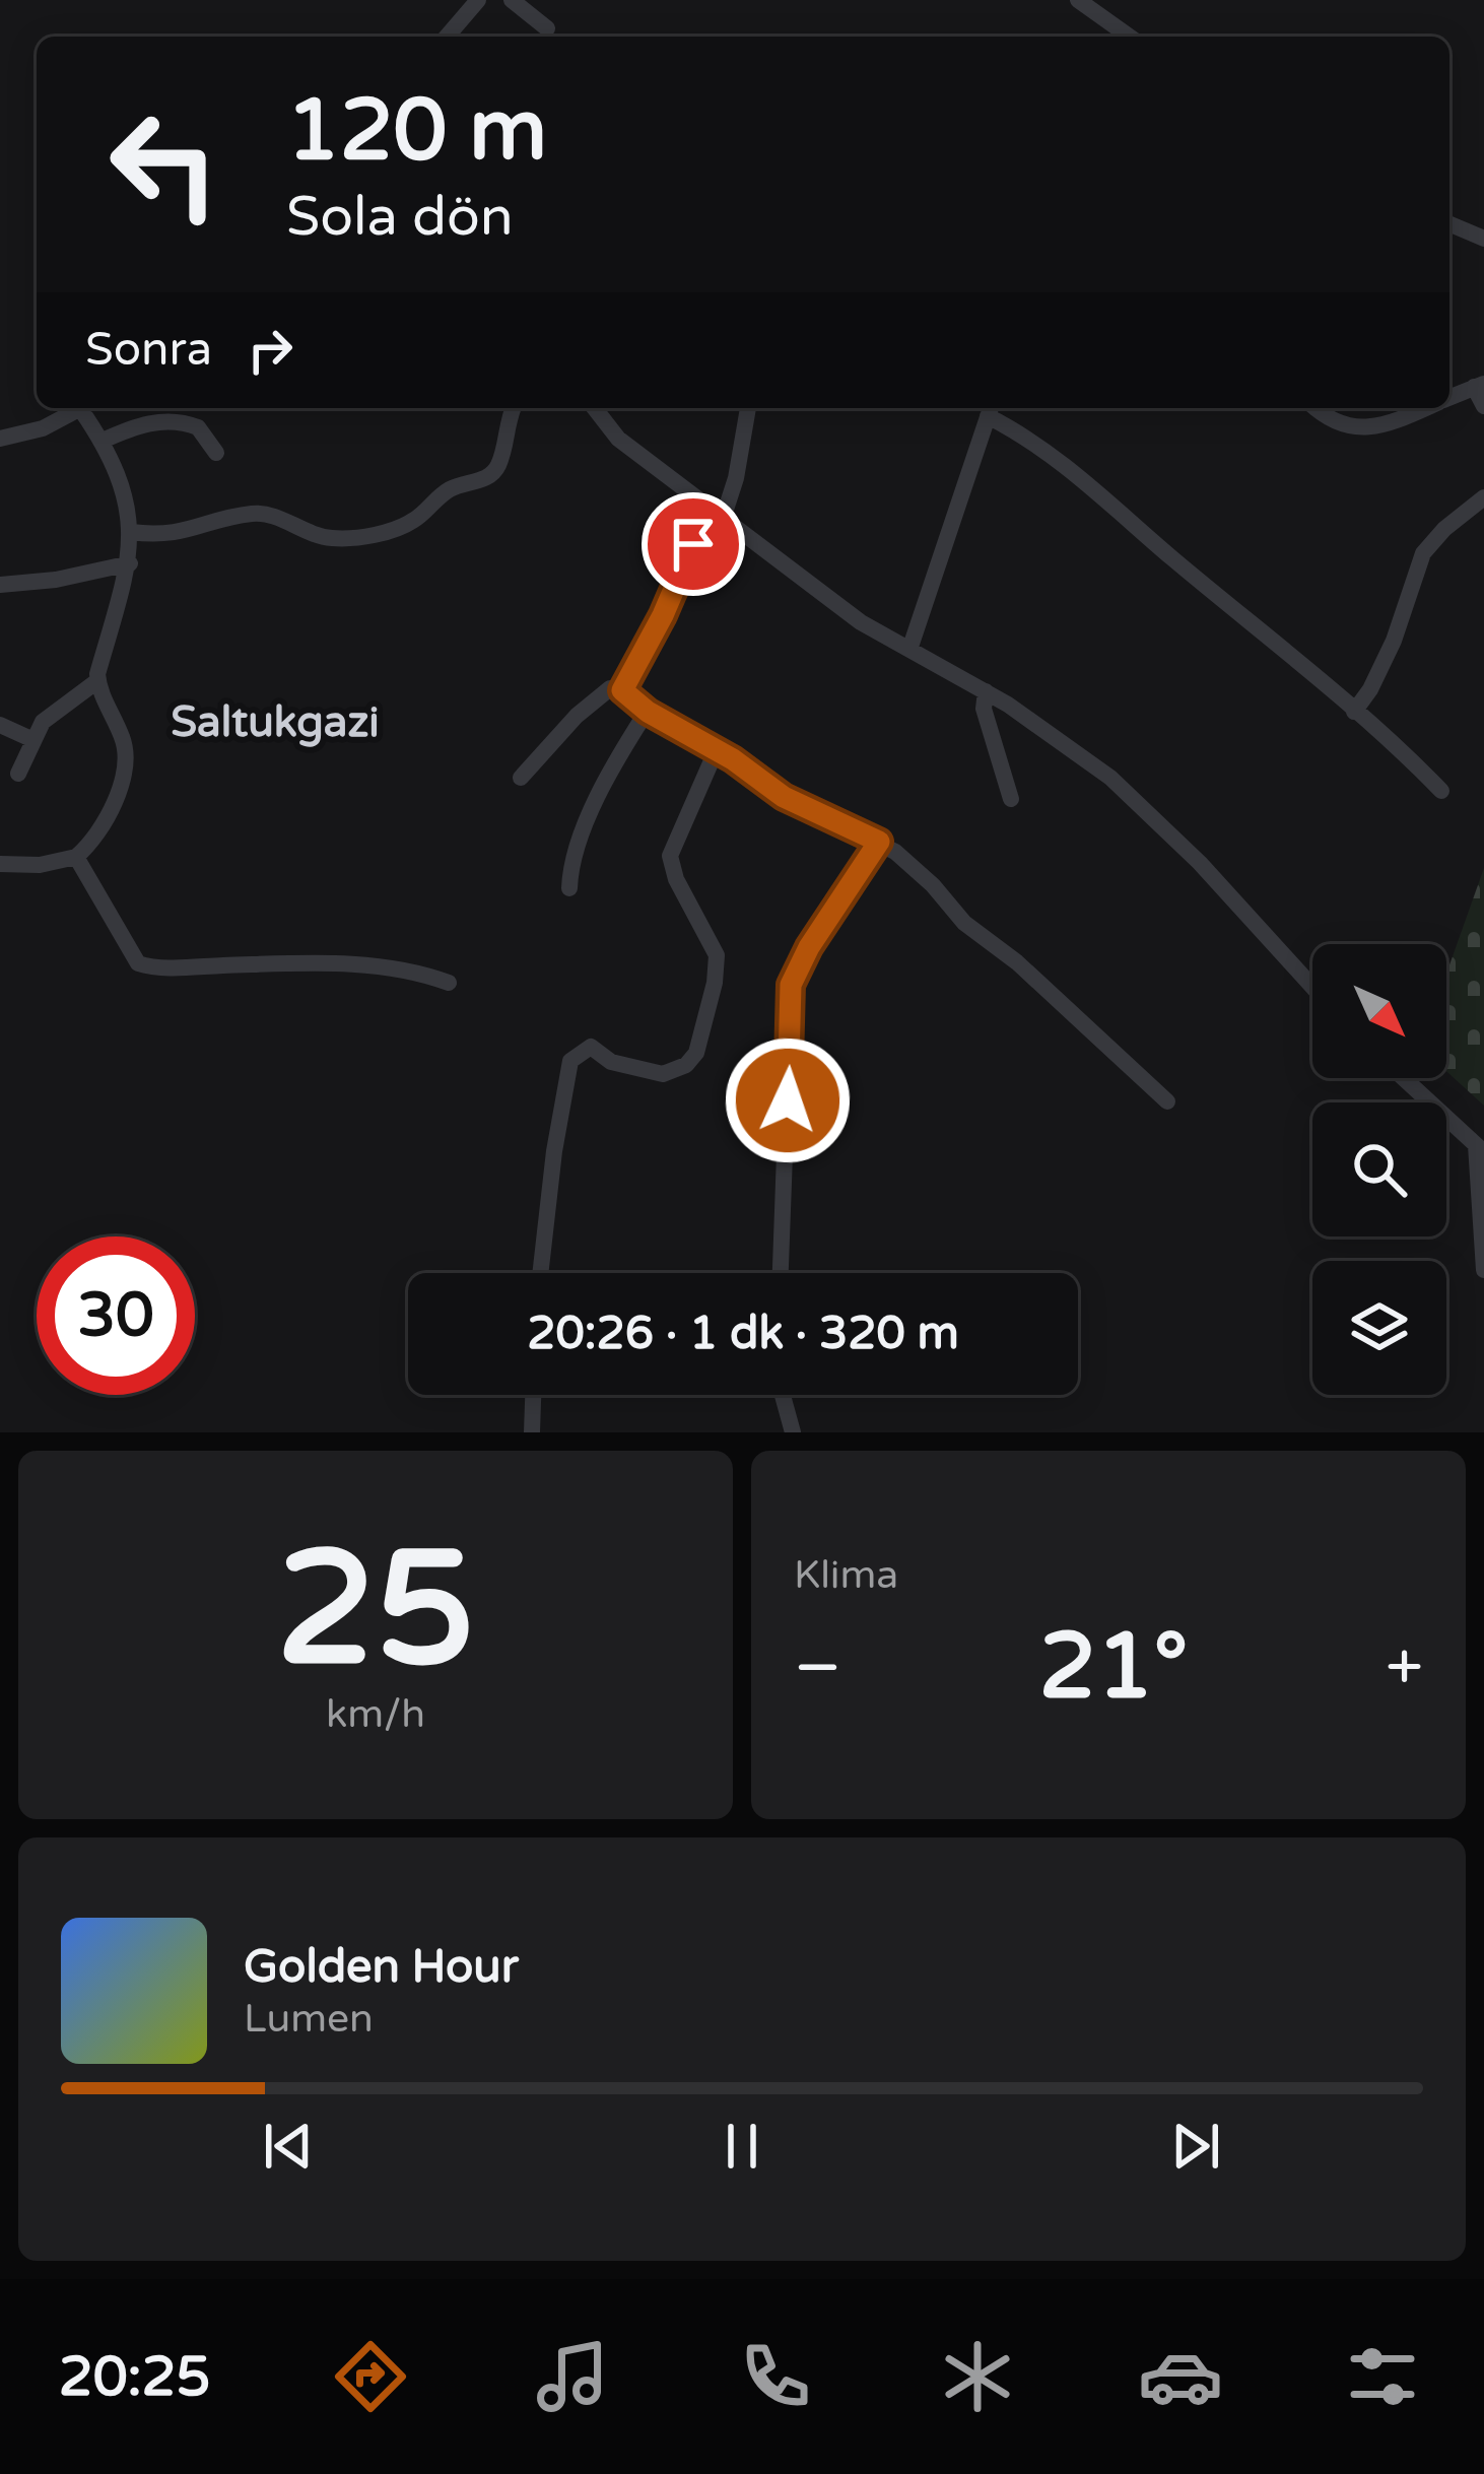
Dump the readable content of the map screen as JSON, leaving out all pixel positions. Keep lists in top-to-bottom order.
{
  "districts": ["Saltukgazi"],
  "north": "bottom right",
  "page": {
    "turn": ["120 m", "Sola dön"],
    "then": "Sonra",
    "limit": "30",
    "trip": "20:26 · 1 dk · 320 m",
    "tile": [
      ["25", "km/h"],
      "Klima"
    ],
    "heat": ["−", "21°", "+"],
    "song": ["Golden Hour", "Lumen"],
    "tabs": "20:25"
  }
}
